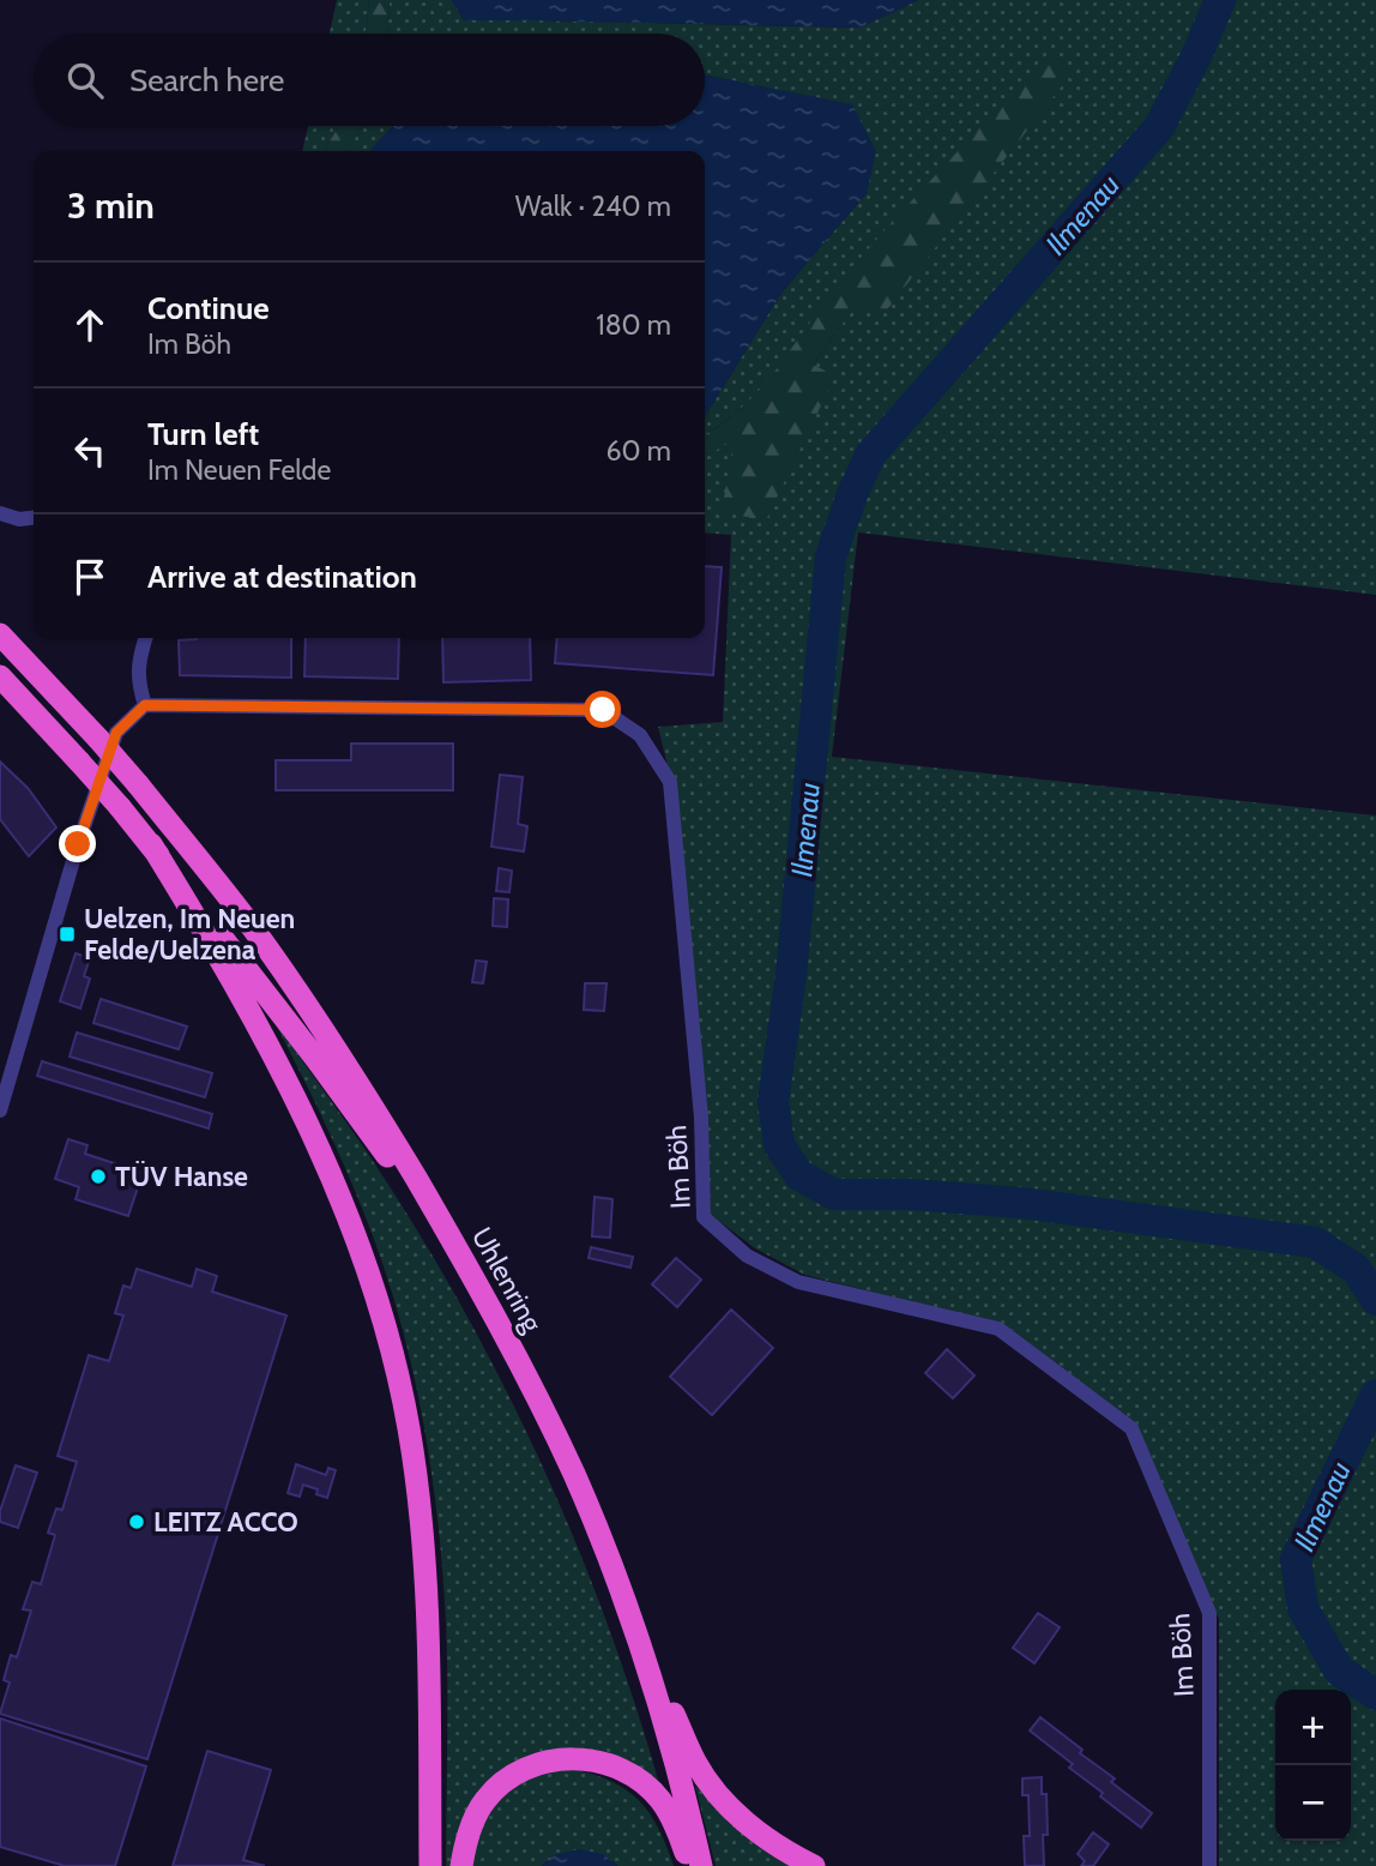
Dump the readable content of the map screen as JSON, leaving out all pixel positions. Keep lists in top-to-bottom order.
{
  "streets": {
    "highway": ["Uhlenring"],
    "street": ["Im Böh"]
  },
  "water": ["Ilmenau"],
  "places": {
    "transit": ["Uelzen, Im Neuen Felde/Uelzena"],
    "other": ["TÜV Hanse", "LEITZ ACCO"]
  },
  "page": {
    "search": "Search here",
    "heading": ["3 min", "Walk · 240 m"],
    "list": [
      ["Continue", "Im Böh", "180 m"],
      ["Turn left", "Im Neuen Felde", "60 m"],
      "Arrive at destination"
    ],
    "map_buttons": ["+", "−"]
  }
}
